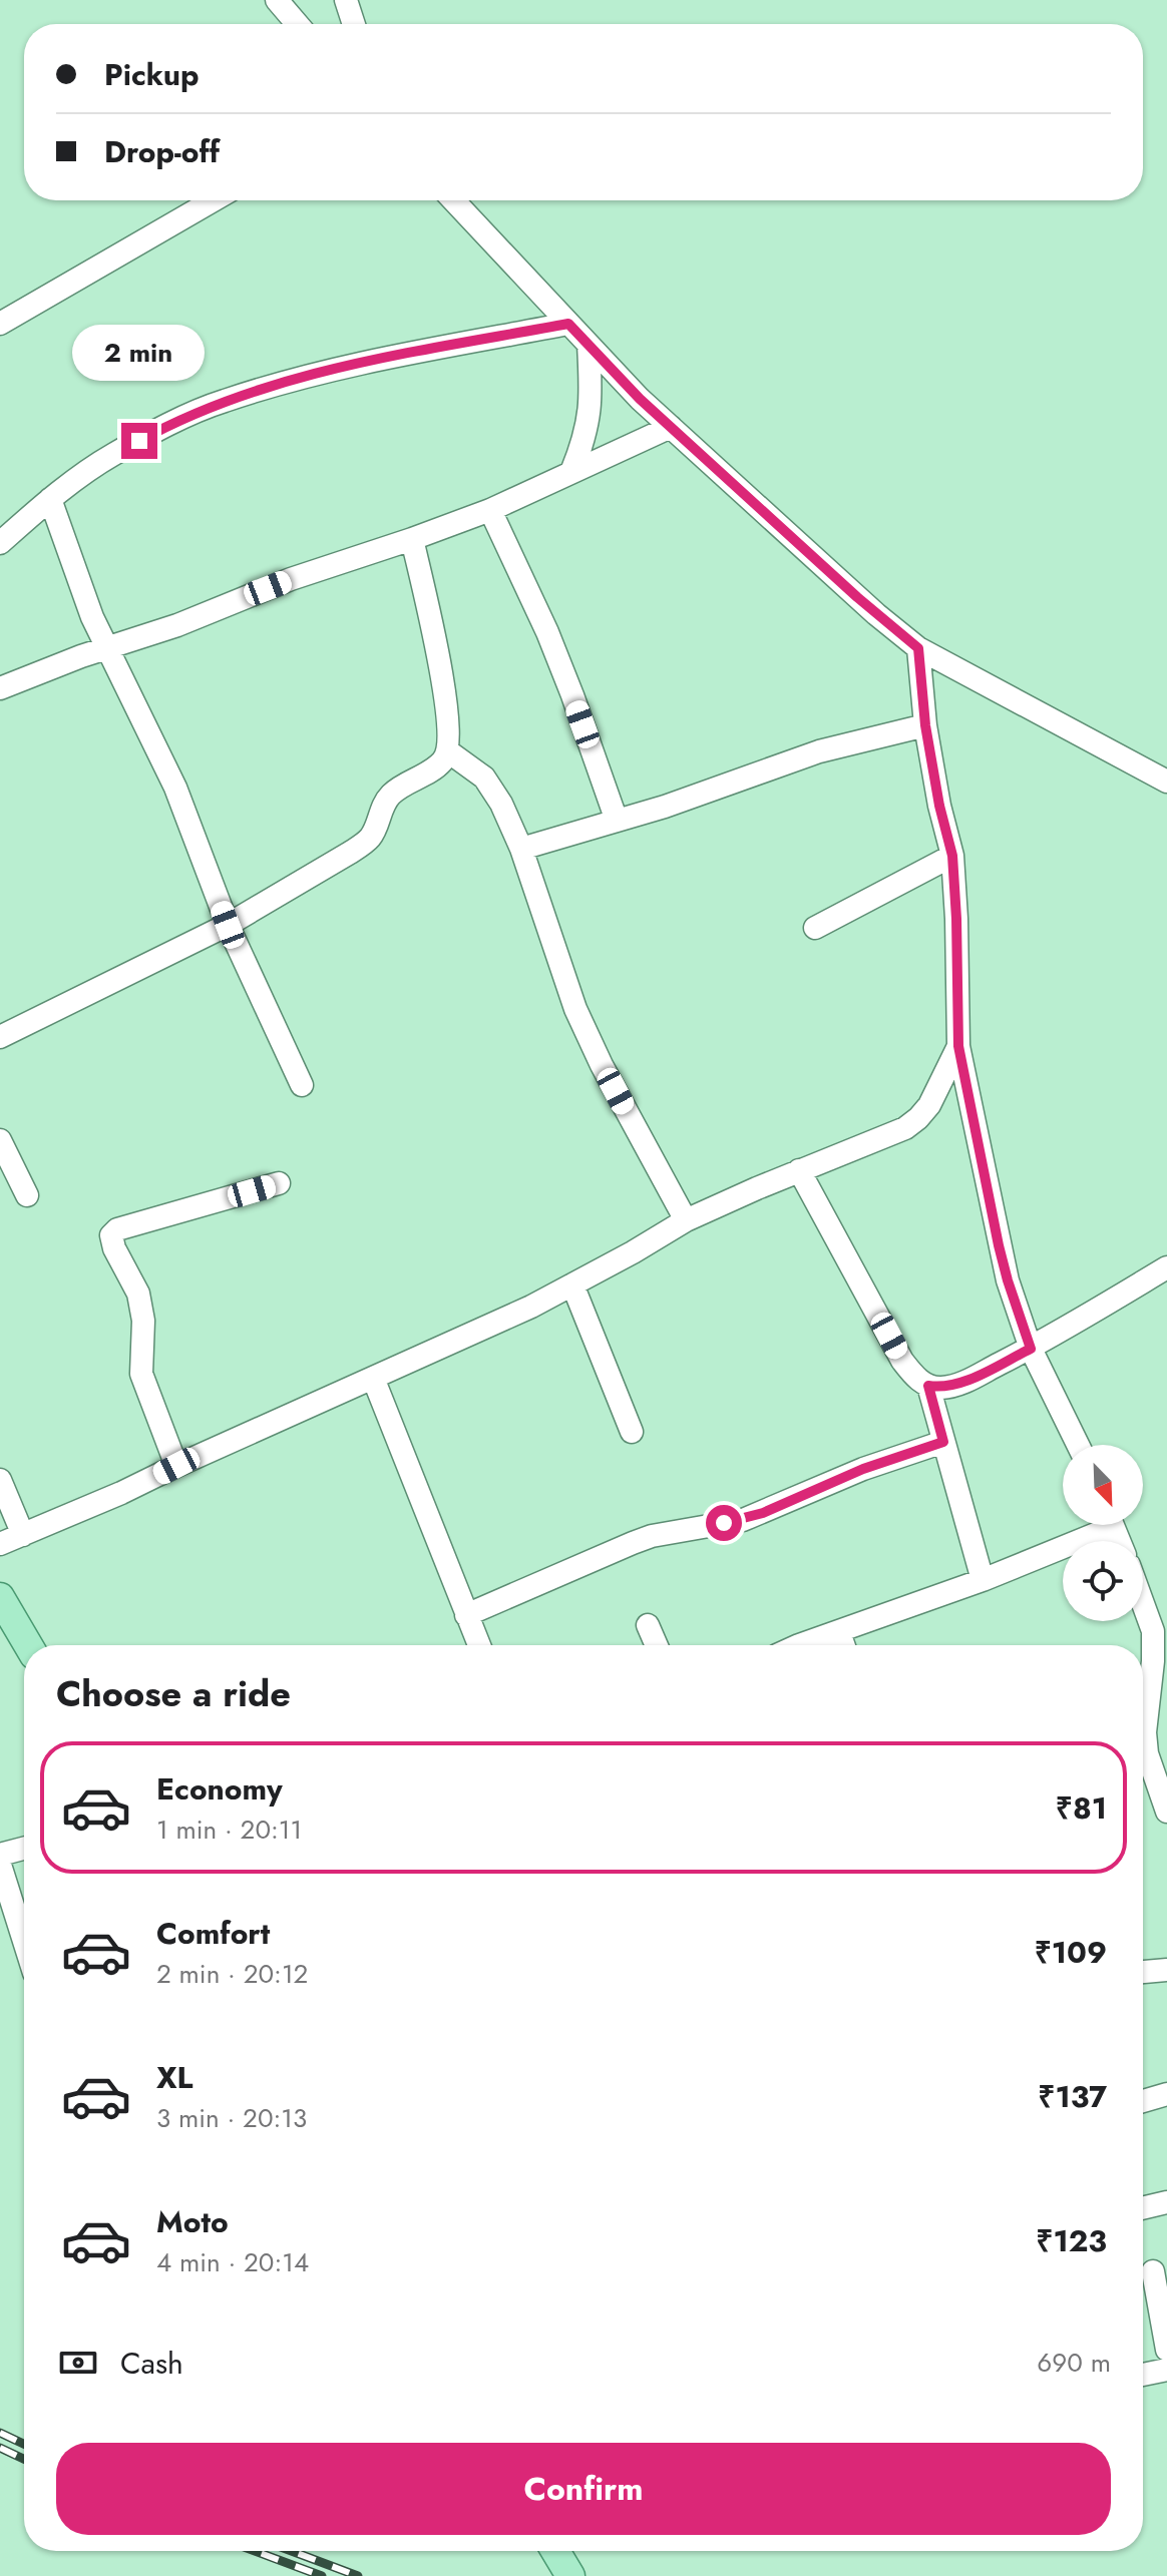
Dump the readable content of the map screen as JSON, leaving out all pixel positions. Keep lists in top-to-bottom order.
{
  "north": "bottom right",
  "page": {
    "banner": ["Pickup", "Drop-off"],
    "bubble": "2 min",
    "heading": "Choose a ride",
    "list": [
      {
        "name": "Economy",
        "note": "1 min · 20:11",
        "value": "₹81"
      },
      {
        "name": "Comfort",
        "note": "2 min · 20:12",
        "value": "₹109"
      },
      {
        "name": "XL",
        "note": "3 min · 20:13",
        "value": "₹137"
      },
      {
        "name": "Moto",
        "note": "4 min · 20:14",
        "value": "₹123"
      }
    ],
    "pay": ["Cash", "690 m"],
    "buttons": "Confirm"
  }
}
